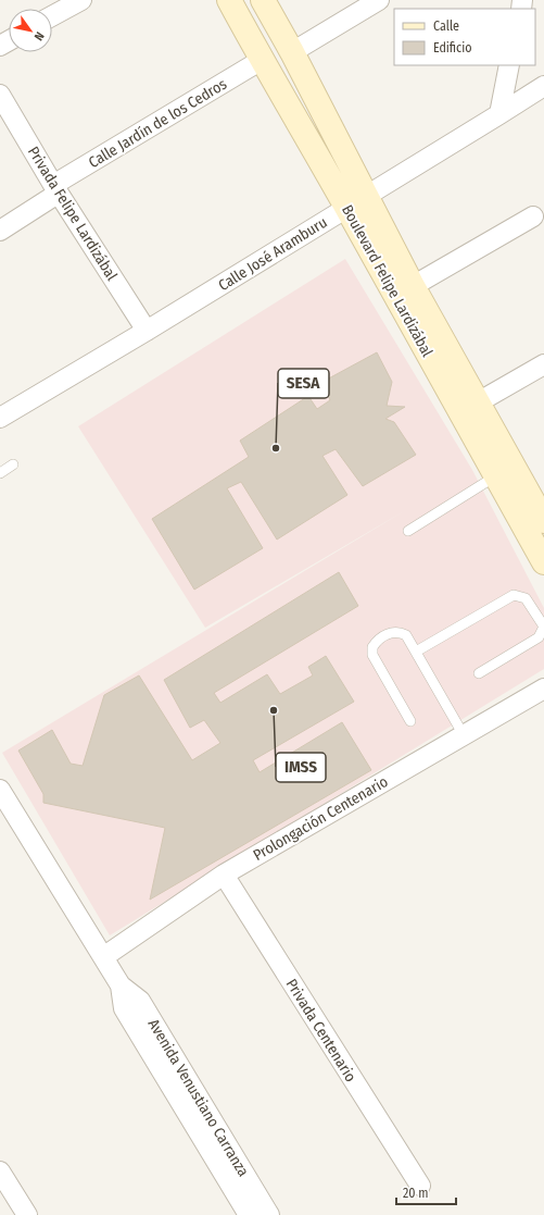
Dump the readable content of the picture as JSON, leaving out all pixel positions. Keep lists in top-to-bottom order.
{
  "streets": {
    "main road": ["Boulevard Felipe Lardizábal"],
    "street": [
      "Calle Jardín de los Cedros",
      "Privada Felipe Lardizábal",
      "Calle José Aramburu",
      "Prolongación Centenario",
      "Privada Centenario",
      "Avenida Venustiano Carranza"
    ]
  },
  "crossings": [
    ["Calle Jardín de los Cedros", "Privada Felipe Lardizábal"],
    ["Calle Jardín de los Cedros", "Boulevard Felipe Lardizábal"],
    ["Privada Felipe Lardizábal", "Calle José Aramburu"],
    ["Calle José Aramburu", "Boulevard Felipe Lardizábal"],
    ["Prolongación Centenario", "Privada Centenario"],
    ["Prolongación Centenario", "Avenida Venustiano Carranza"]
  ],
  "places": ["SESA", "IMSS"],
  "legend": ["Calle", "Edificio"],
  "scale_bar": "20 m",
  "north": "bottom right"
}
